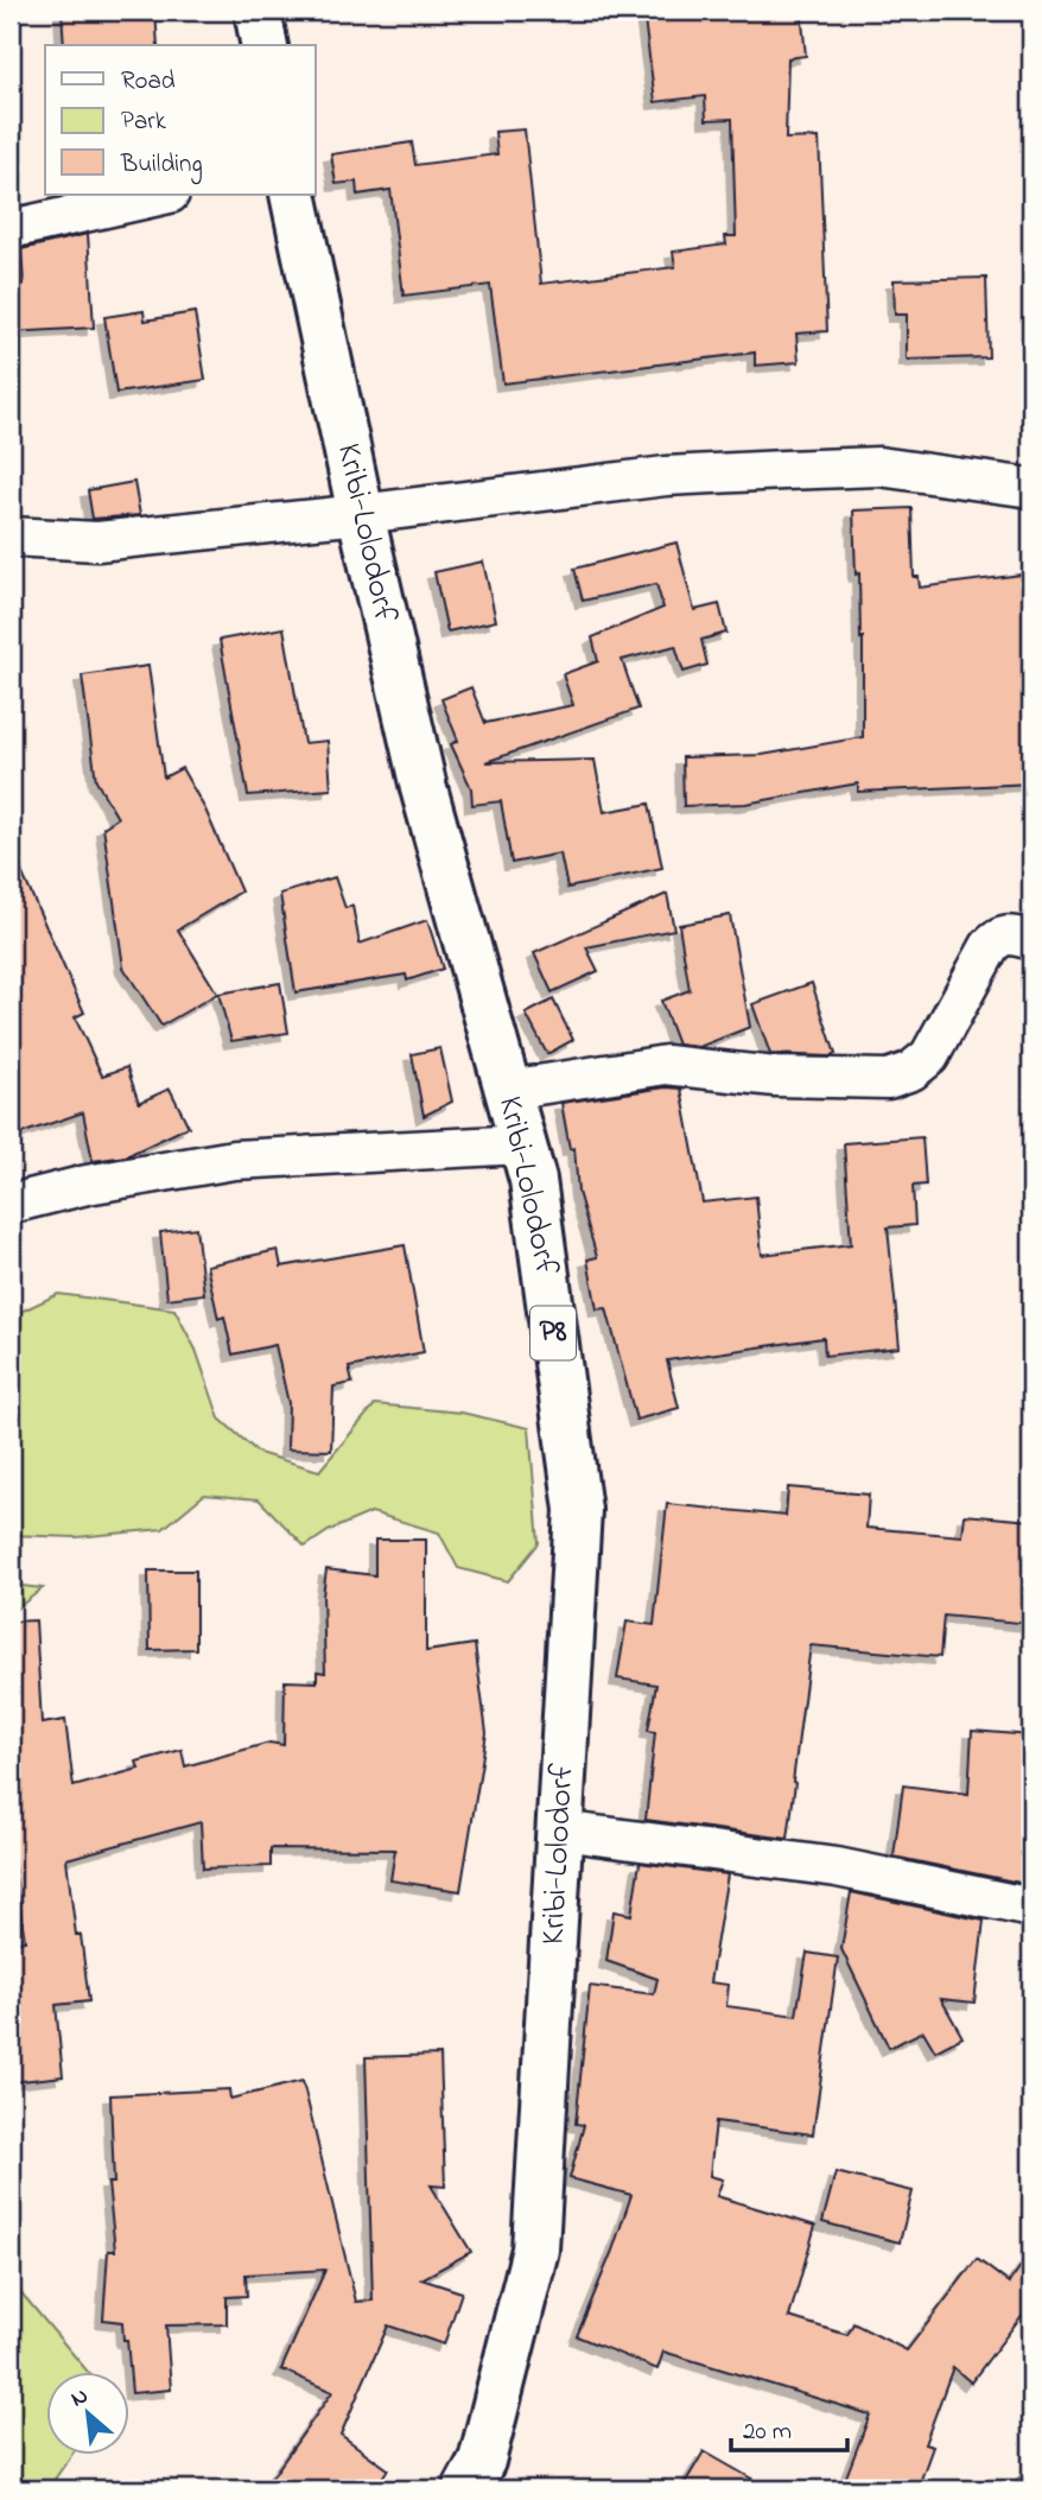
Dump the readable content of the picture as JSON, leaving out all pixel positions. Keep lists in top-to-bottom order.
{
  "streets": {
    "main road": ["Kribi-Lolodorf", "P8"]
  },
  "legend": ["Road", "Park", "Building"],
  "scale_bar": "20 m",
  "north": "top left"
}
